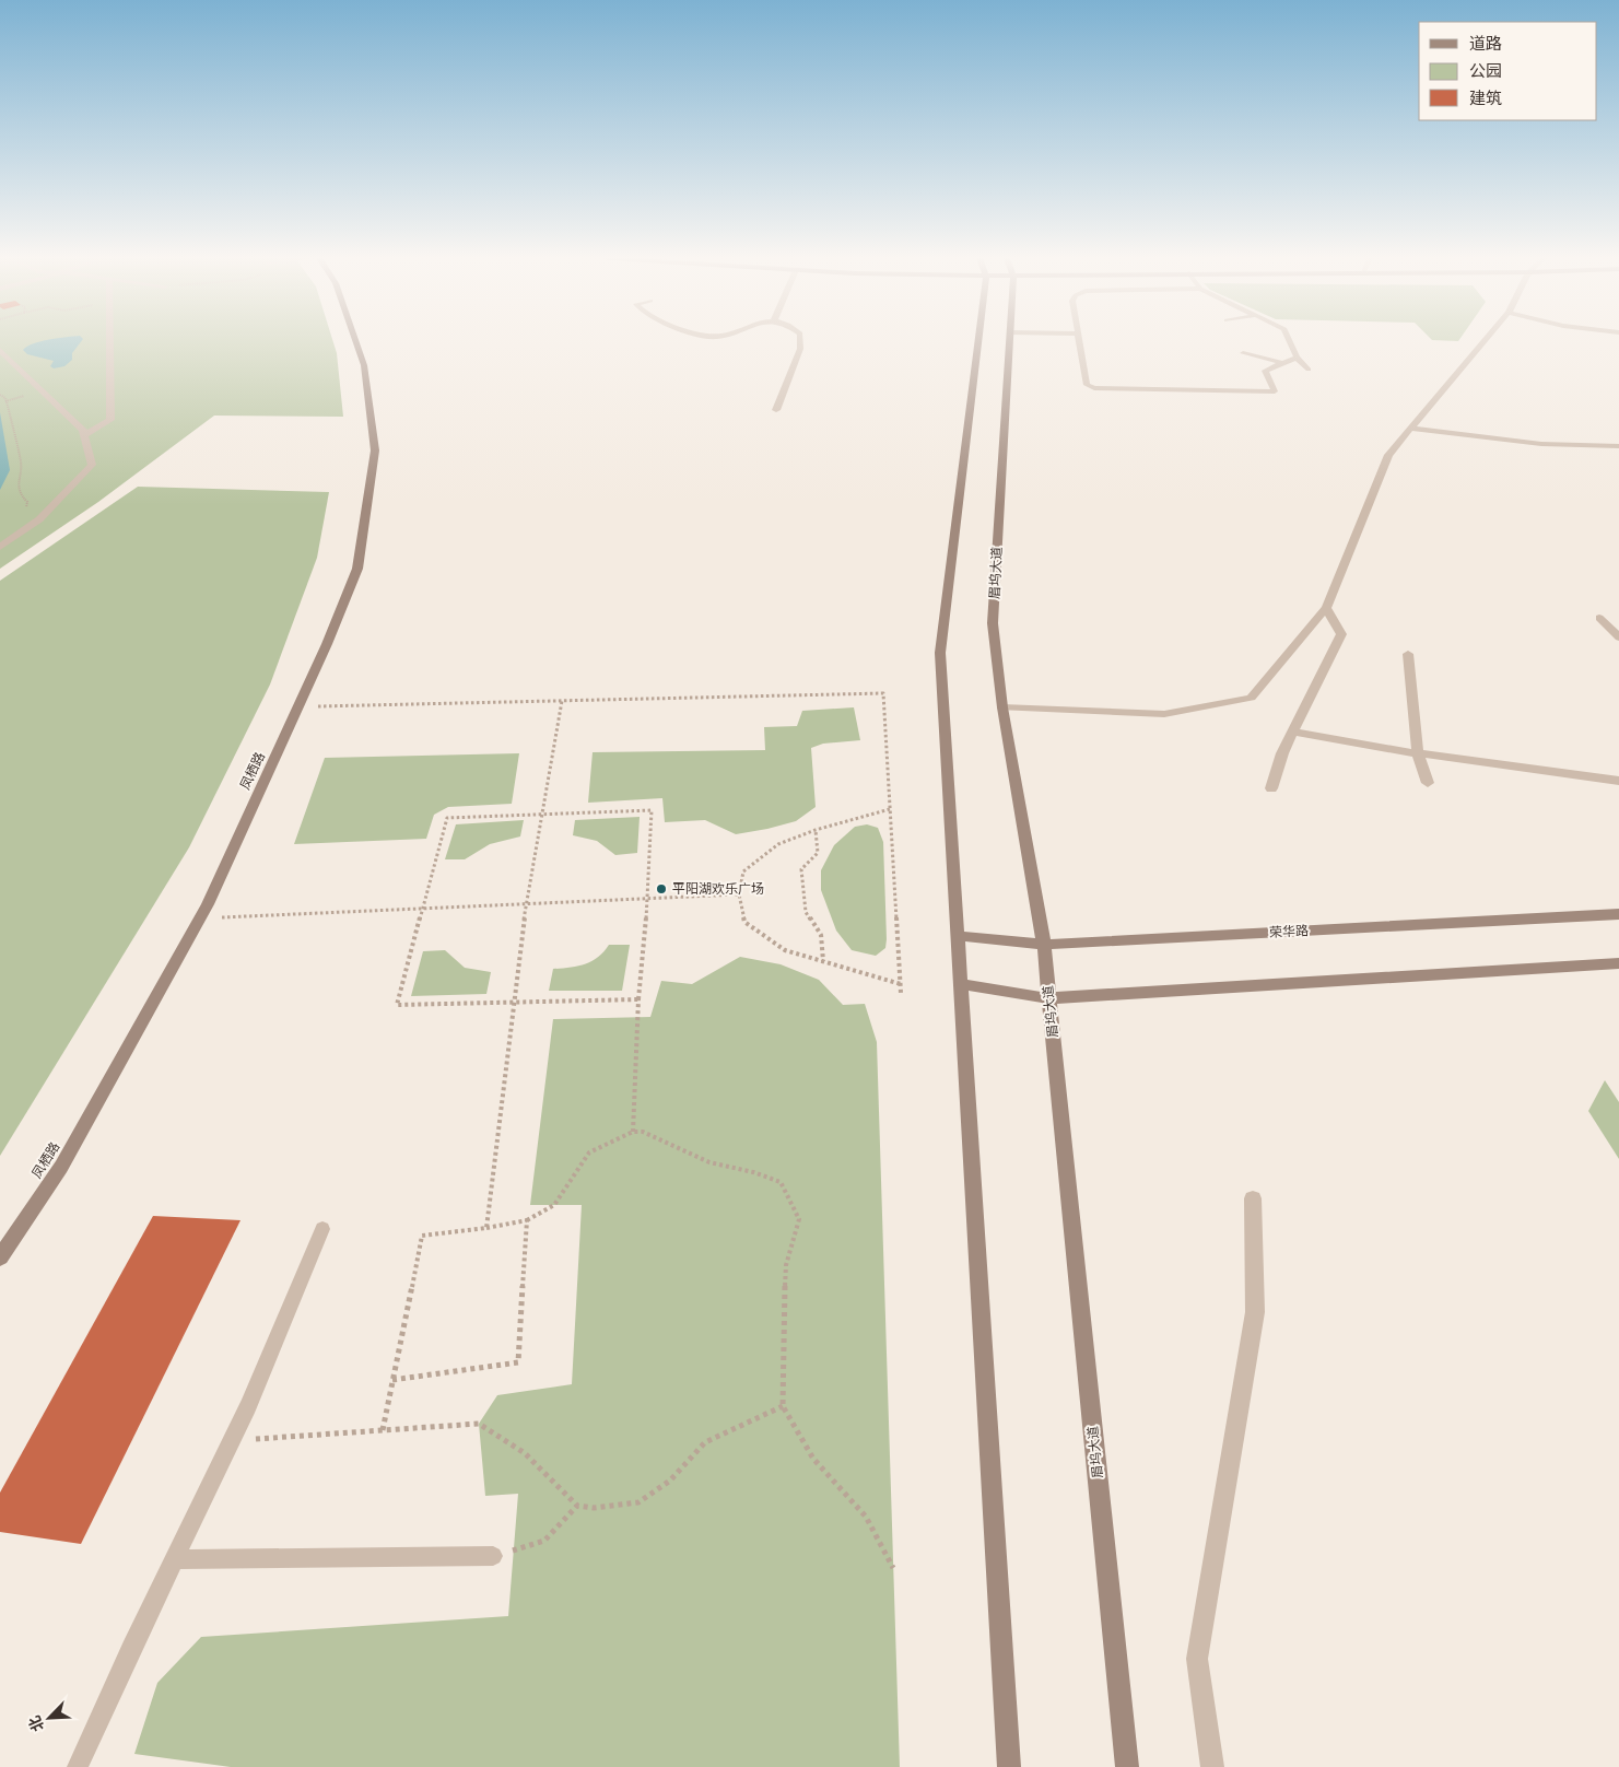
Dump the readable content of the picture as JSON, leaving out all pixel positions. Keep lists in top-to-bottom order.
{
  "streets": {
    "street": ["眉坞大道", "凤栖路", "荣华路"]
  },
  "crossings": [
    ["眉坞大道", "荣华路"]
  ],
  "places": ["平阳湖欢乐广场"],
  "legend": ["道路", "公园", "建筑"],
  "north": "bottom left"
}
